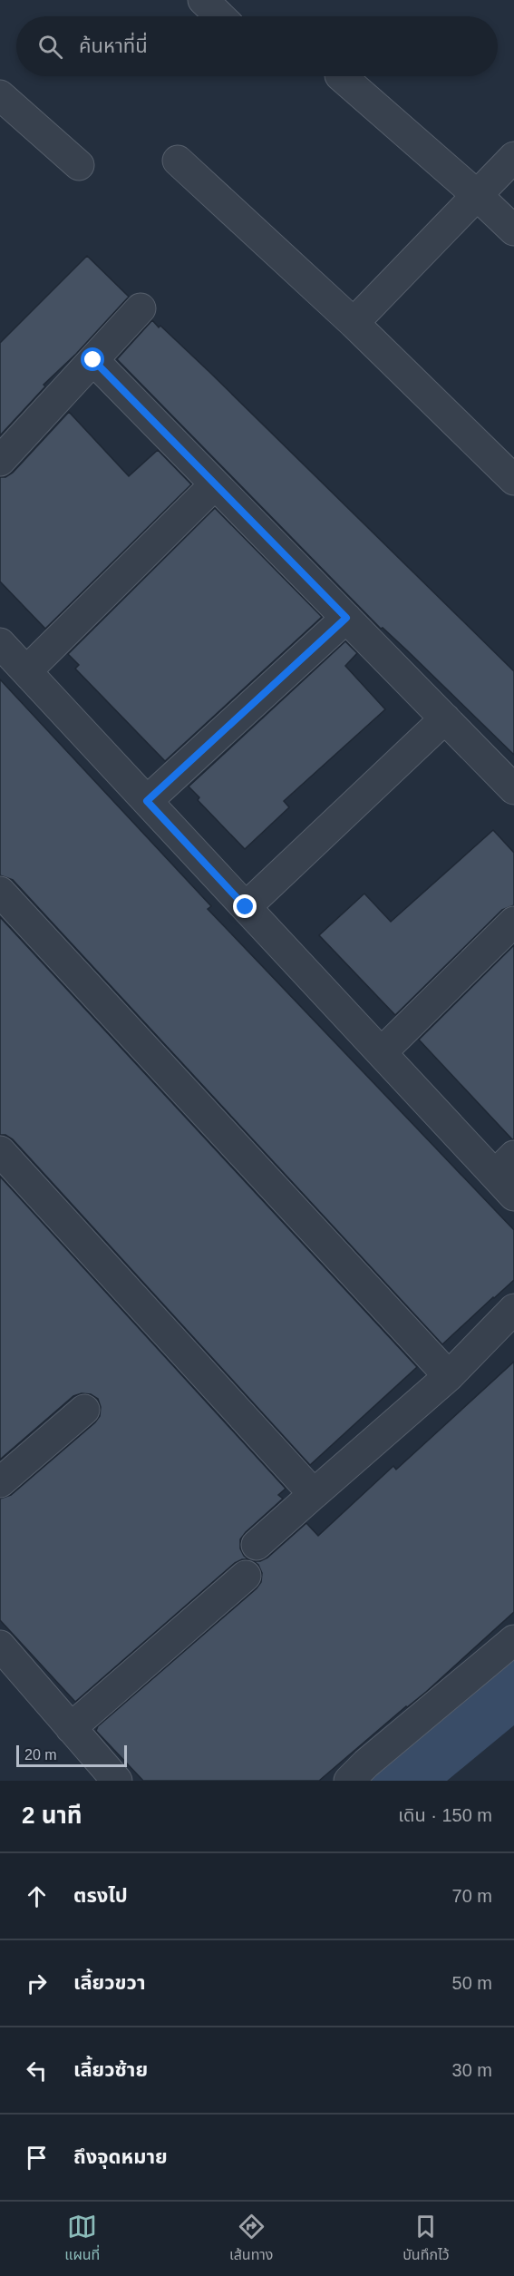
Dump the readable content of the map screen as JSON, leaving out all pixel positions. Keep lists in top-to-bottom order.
{
  "scale_bar": "20 m",
  "page": {
    "search": "ค้นหาที่นี่",
    "scale": "20 m",
    "heading": ["2 นาที", "เดิน · 150 m"],
    "list": [
      ["ตรงไป", "70 m"],
      ["เลี้ยวขวา", "50 m"],
      ["เลี้ยวซ้าย", "30 m"],
      "ถึงจุดหมาย"
    ],
    "nav": ["แผนที่", "เส้นทาง", "บันทึกไว้"]
  }
}
